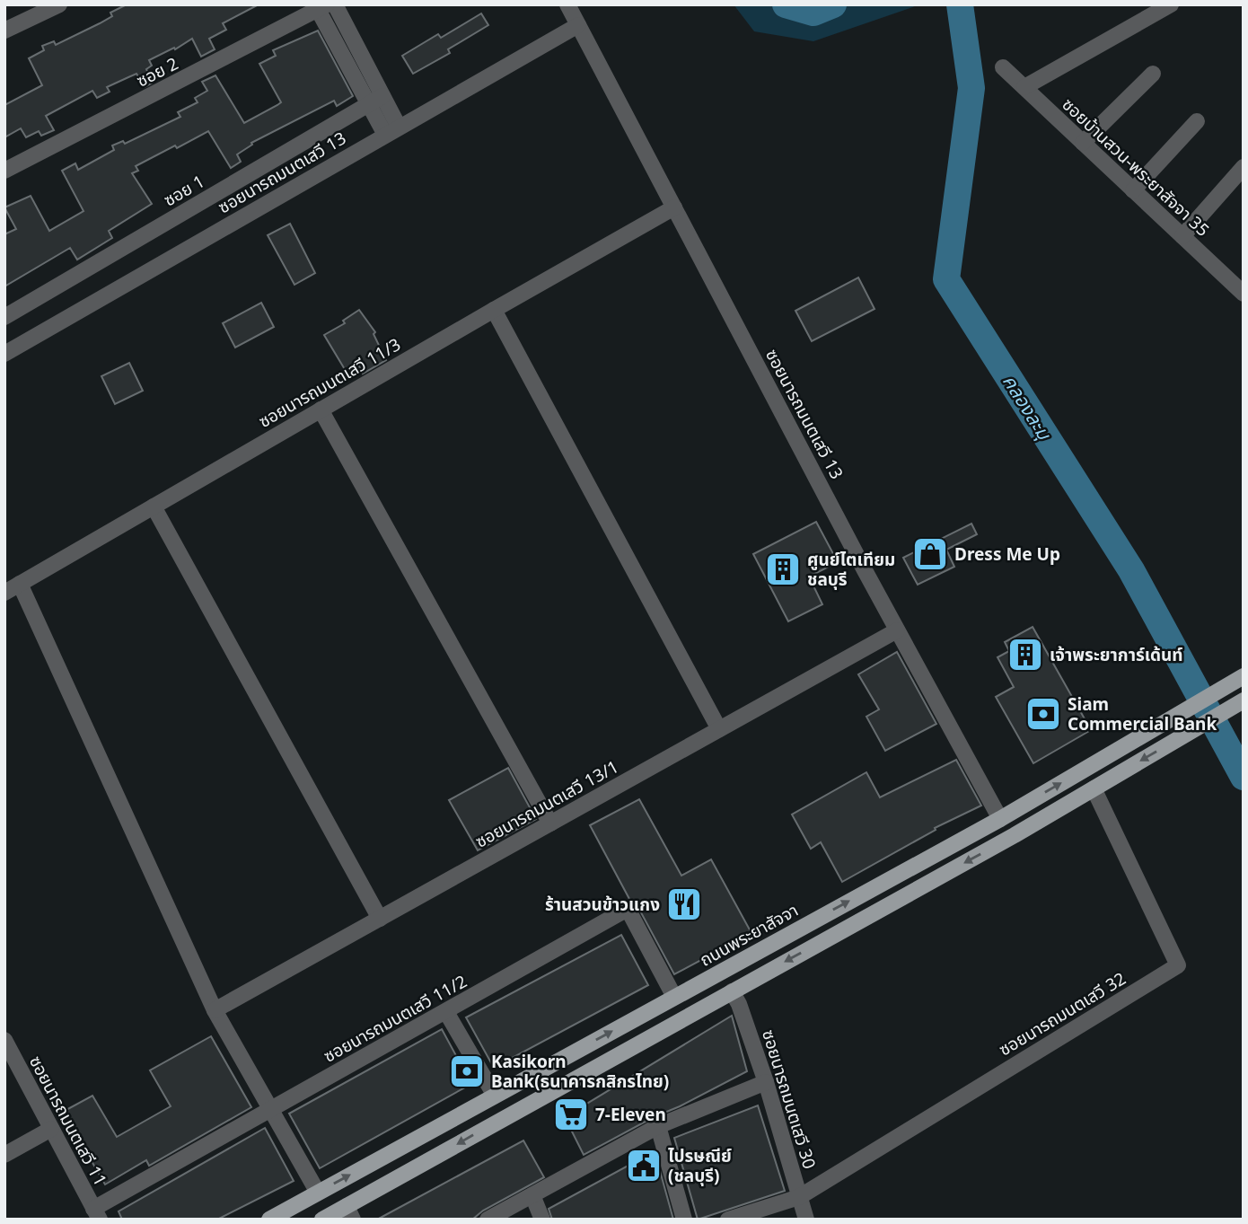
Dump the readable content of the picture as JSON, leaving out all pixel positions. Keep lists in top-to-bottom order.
{
  "streets": {
    "main road": ["ถนนพระยาสัจจา"],
    "street": [
      "ซอย 2",
      "ซอยบ้านสวน-พระยาสัจจา 35",
      "ซอยนารถมนตเสวี 13",
      "ซอย 1",
      "ซอยนารถมนตเสวี 11/3",
      "ซอยนารถมนตเสวี 13/1",
      "ซอยนารถมนตเสวี 32",
      "ซอยนารถมนตเสวี 11/2",
      "ซอยนารถมนตเสวี 30",
      "ซอยนารถมนตเสวี 11"
    ]
  },
  "crossings": [
    ["ซอยนารถมนตเสวี 13", "ซอยนารถมนตเสวี 11/3"],
    ["ซอยนารถมนตเสวี 13", "ซอยนารถมนตเสวี 13/1"],
    ["ซอยนารถมนตเสวี 13", "ถนนพระยาสัจจา"],
    ["ถนนพระยาสัจจา", "ซอยนารถมนตเสวี 11/2"],
    ["ซอยนารถมนตเสวี 32", "ซอยนารถมนตเสวี 30"],
    ["ซอยนารถมนตเสวี 11/2", "ซอยนารถมนตเสวี 11"]
  ],
  "water": ["คลองละมุ"],
  "places": {
    "shop": ["Dress Me Up"],
    "building": ["ศูนย์ไตเทียม ชลบุรี", "เจ้าพระยาการ์เด้นท์"],
    "bank": ["Siam Commercial Bank", "Kasikorn Bank(ธนาคารกสิกรไทย)"],
    "restaurant": ["ร้านสวนข้าวแกง"],
    "supermarket": ["7-Eleven"],
    "public building": ["ไปรษณีย์ (ชลบุรี)"]
  }
}
